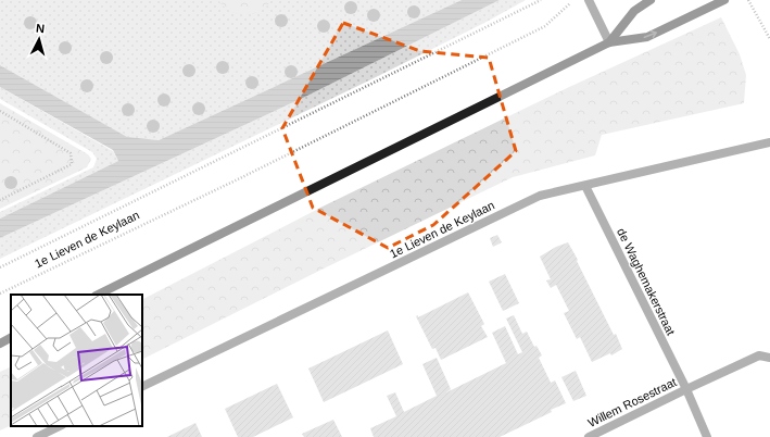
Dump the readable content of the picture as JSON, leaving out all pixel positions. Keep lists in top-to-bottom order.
{
  "streets": {
    "street": ["1e Lieven de Keylaan", "de Waghemakerstraat", "Willem Rosestraat"]
  },
  "crossings": [
    ["1e Lieven de Keylaan", "de Waghemakerstraat"],
    ["de Waghemakerstraat", "Willem Rosestraat"]
  ],
  "north": "top"
}
